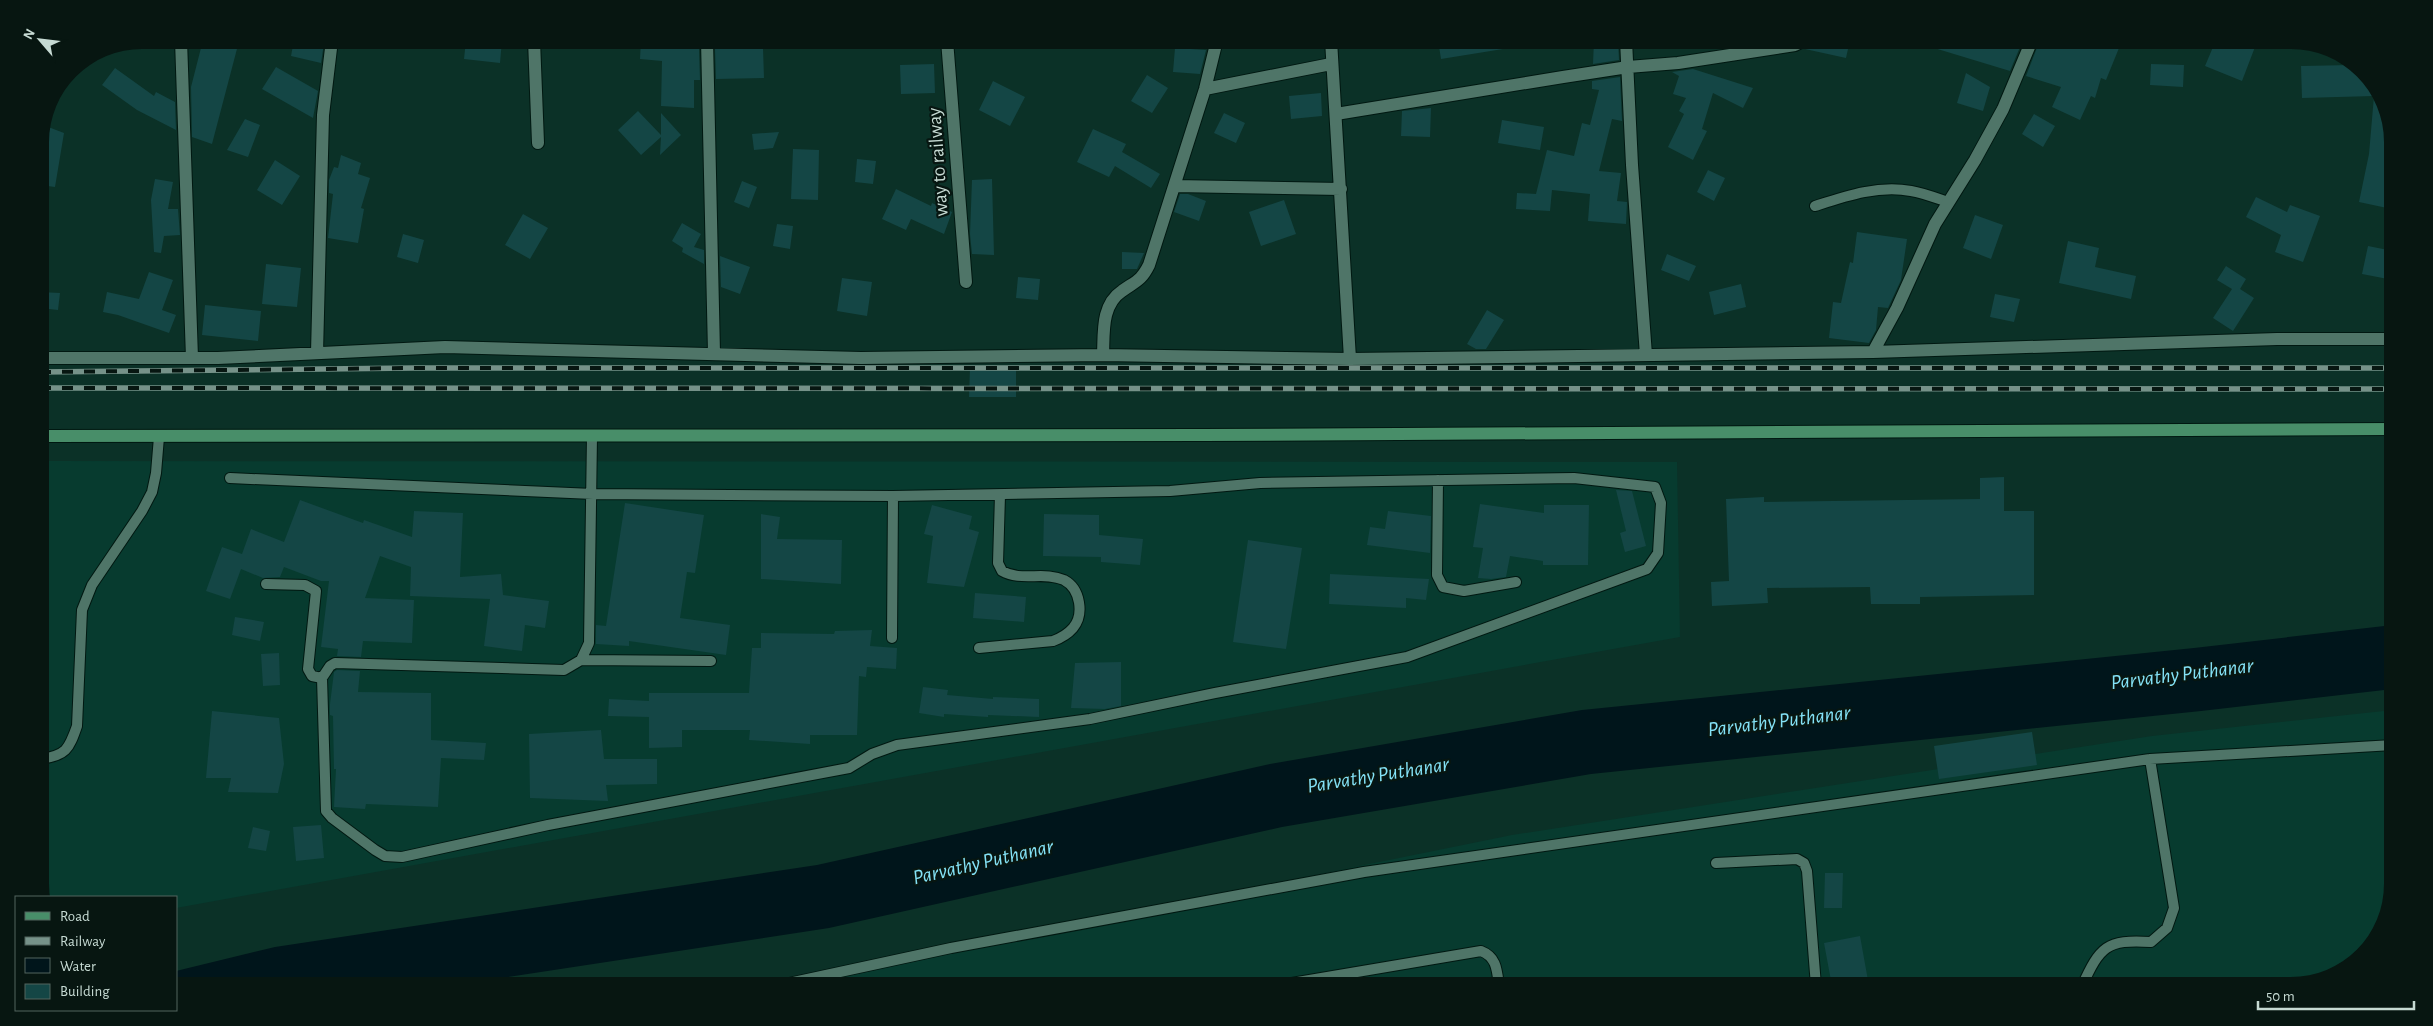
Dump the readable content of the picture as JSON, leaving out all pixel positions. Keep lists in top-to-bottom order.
{
  "streets": {
    "street": ["way to railway"]
  },
  "water": ["Parvathy Puthanar"],
  "legend": [
    "Road",
    "Railway",
    "Water",
    "Building"
  ],
  "scale_bar": "50 m",
  "north": "top left"
}
